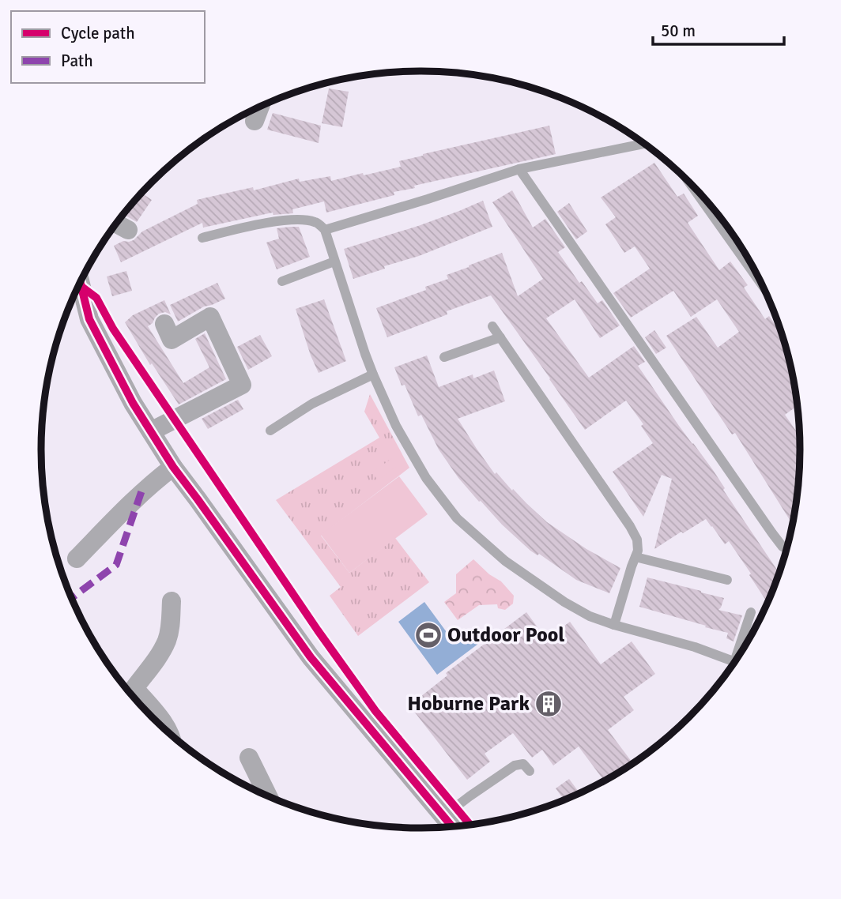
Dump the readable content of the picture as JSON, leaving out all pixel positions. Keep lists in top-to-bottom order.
{
  "places": {
    "sports": ["Outdoor Pool"],
    "building": ["Hoburne Park"]
  },
  "legend": ["Cycle path", "Path"],
  "scale_bar": "50 m"
}
